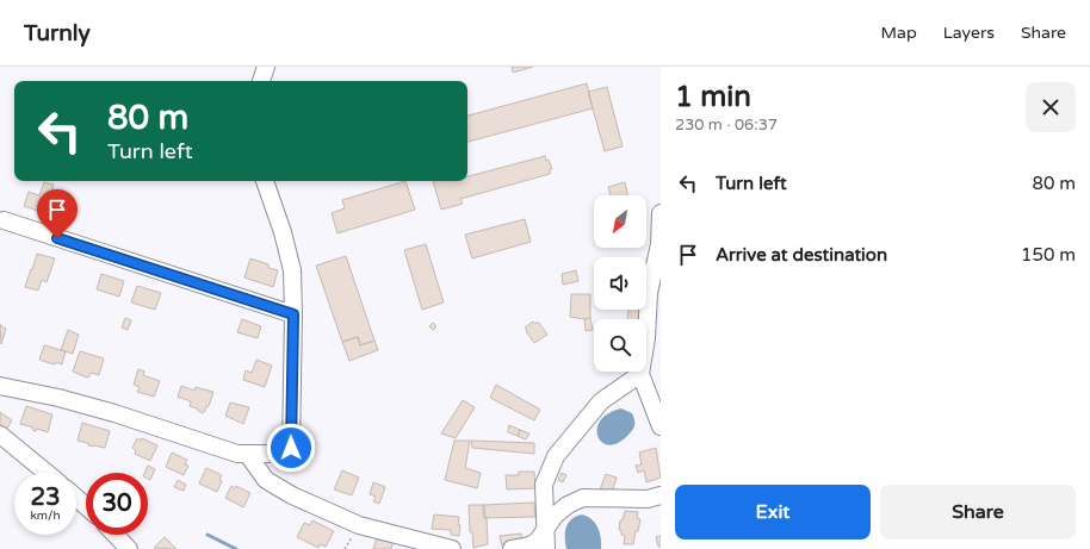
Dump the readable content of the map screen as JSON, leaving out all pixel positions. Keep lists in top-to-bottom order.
{
  "north": "bottom left",
  "page": {
    "header": "Turnly",
    "nav": ["Map", "Layers", "Share"],
    "heading": ["1 min", "230 m · 06:37"],
    "turn": ["80 m", "Turn left"],
    "list": [
      {
        "name": "Turn left",
        "value": "80 m"
      },
      {
        "name": "Arrive at destination",
        "value": "150 m"
      }
    ],
    "speed": "23 km/h",
    "limit": "30",
    "buttons": ["Exit", "Share"]
  }
}
